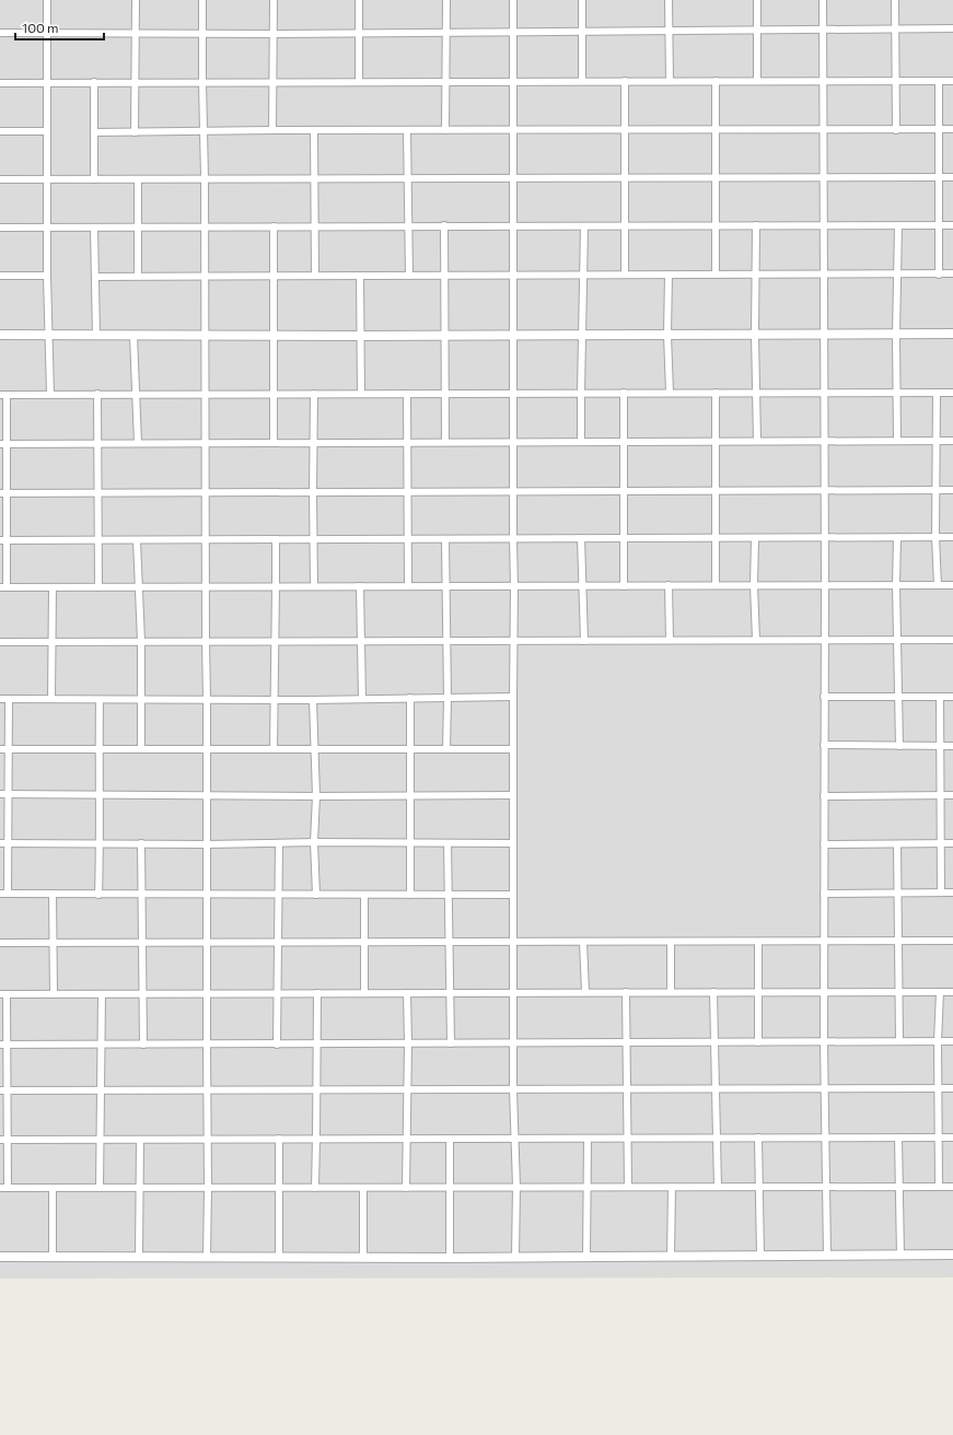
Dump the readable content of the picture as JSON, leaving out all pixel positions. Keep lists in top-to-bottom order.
{
  "scale_bar": "100 m"
}
